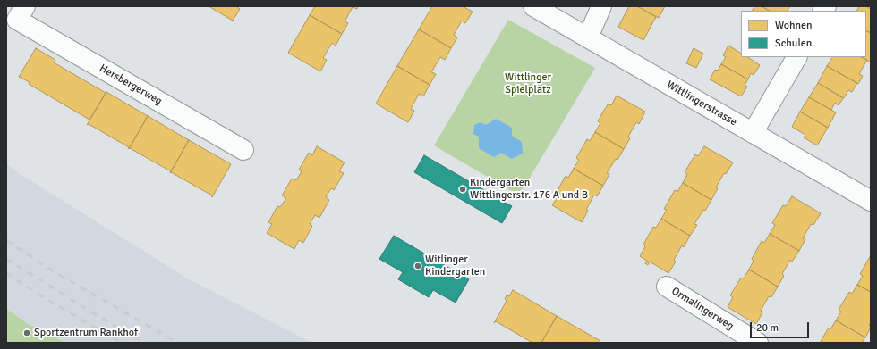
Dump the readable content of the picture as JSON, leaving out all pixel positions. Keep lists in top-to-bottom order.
{
  "streets": {
    "street": ["Hersbergerweg", "Wittlingerstrasse", "Ormalingerweg"]
  },
  "parks": ["Wittlinger Spielplatz"],
  "places": ["Kindergarten Wittlingerstr. 176 A und B", "Witlinger Kindergarten", "Sportzentrum Rankhof"],
  "legend": ["Wohnen", "Schulen"],
  "scale_bar": "20 m"
}
